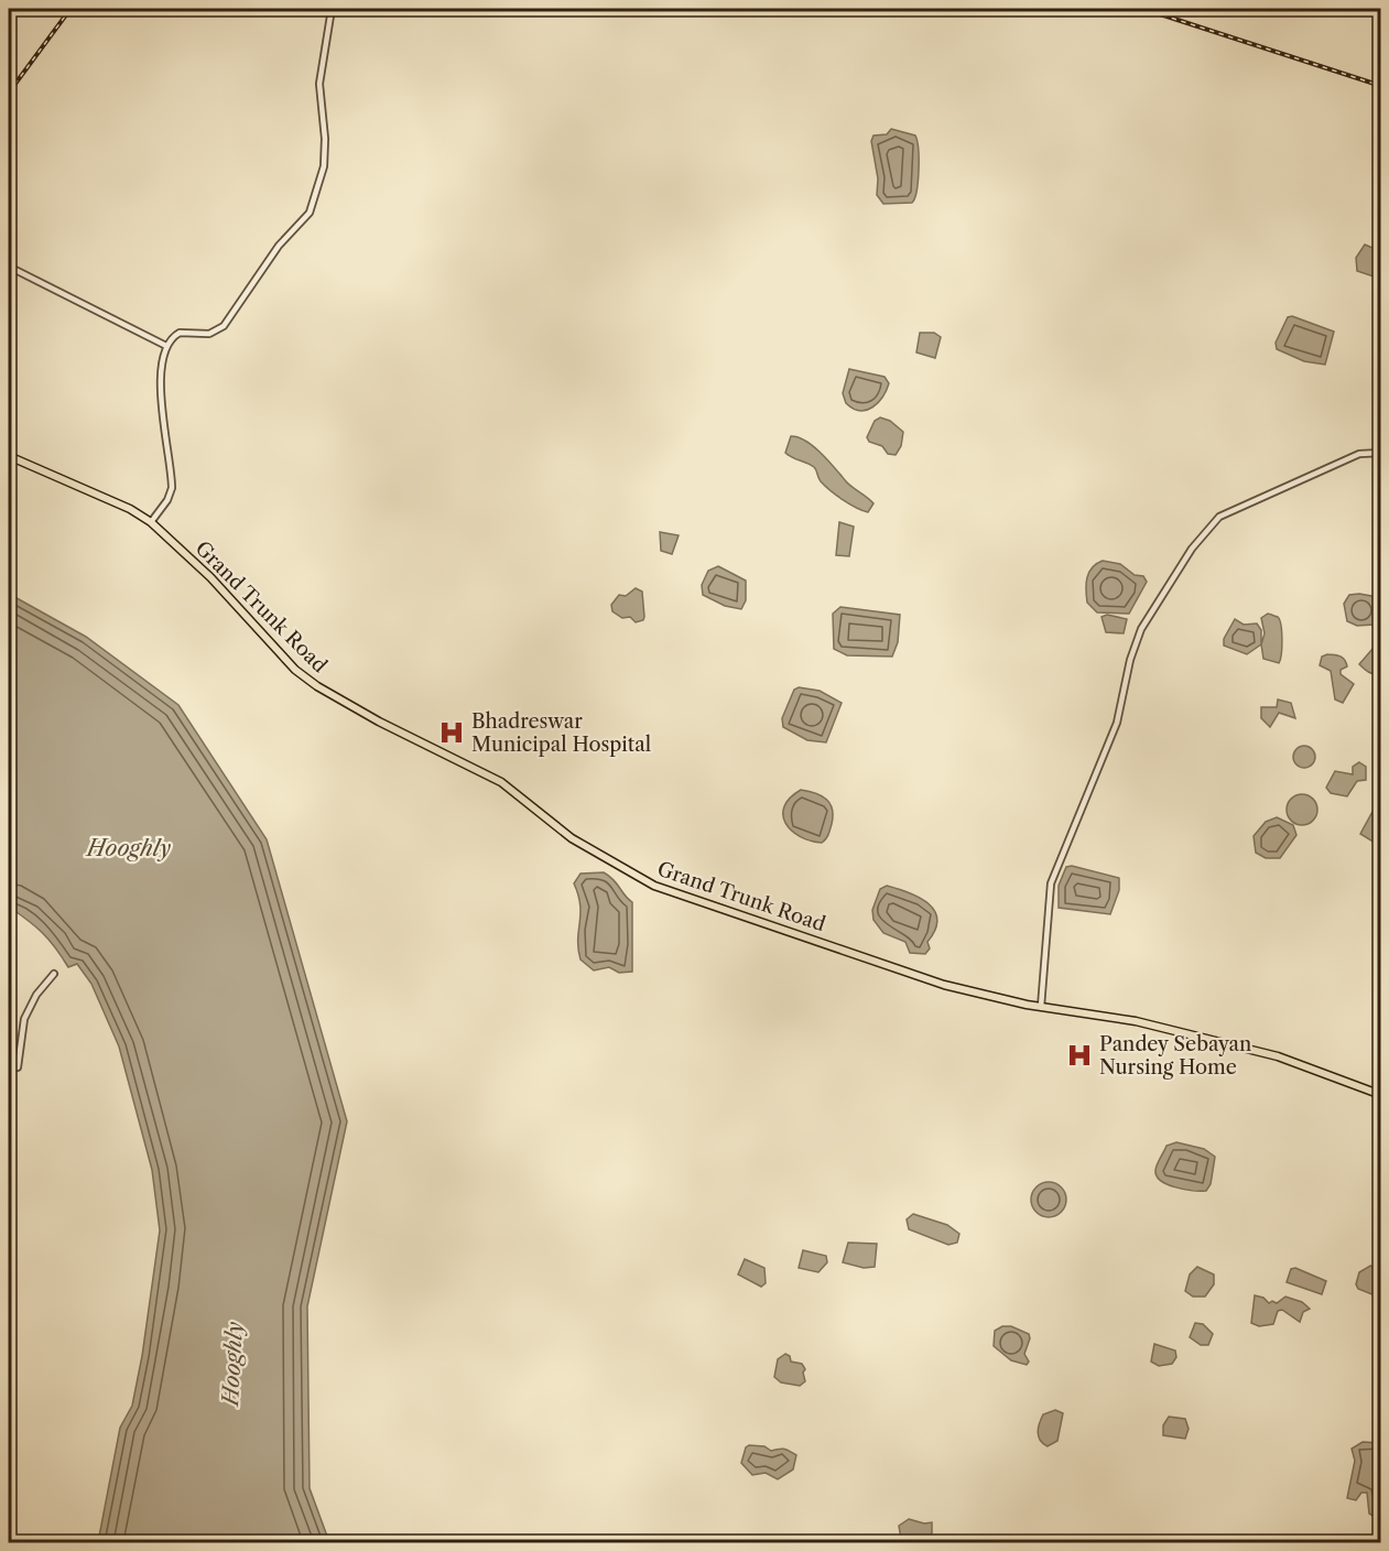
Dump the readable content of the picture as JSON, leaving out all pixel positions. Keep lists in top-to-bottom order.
{
  "streets": {
    "main road": ["Grand Trunk Road"]
  },
  "water": ["Hooghly"],
  "places": {
    "hospital": ["Bhadreswar Municipal Hospital", "Pandey Sebayan Nursing Home"]
  }
}
